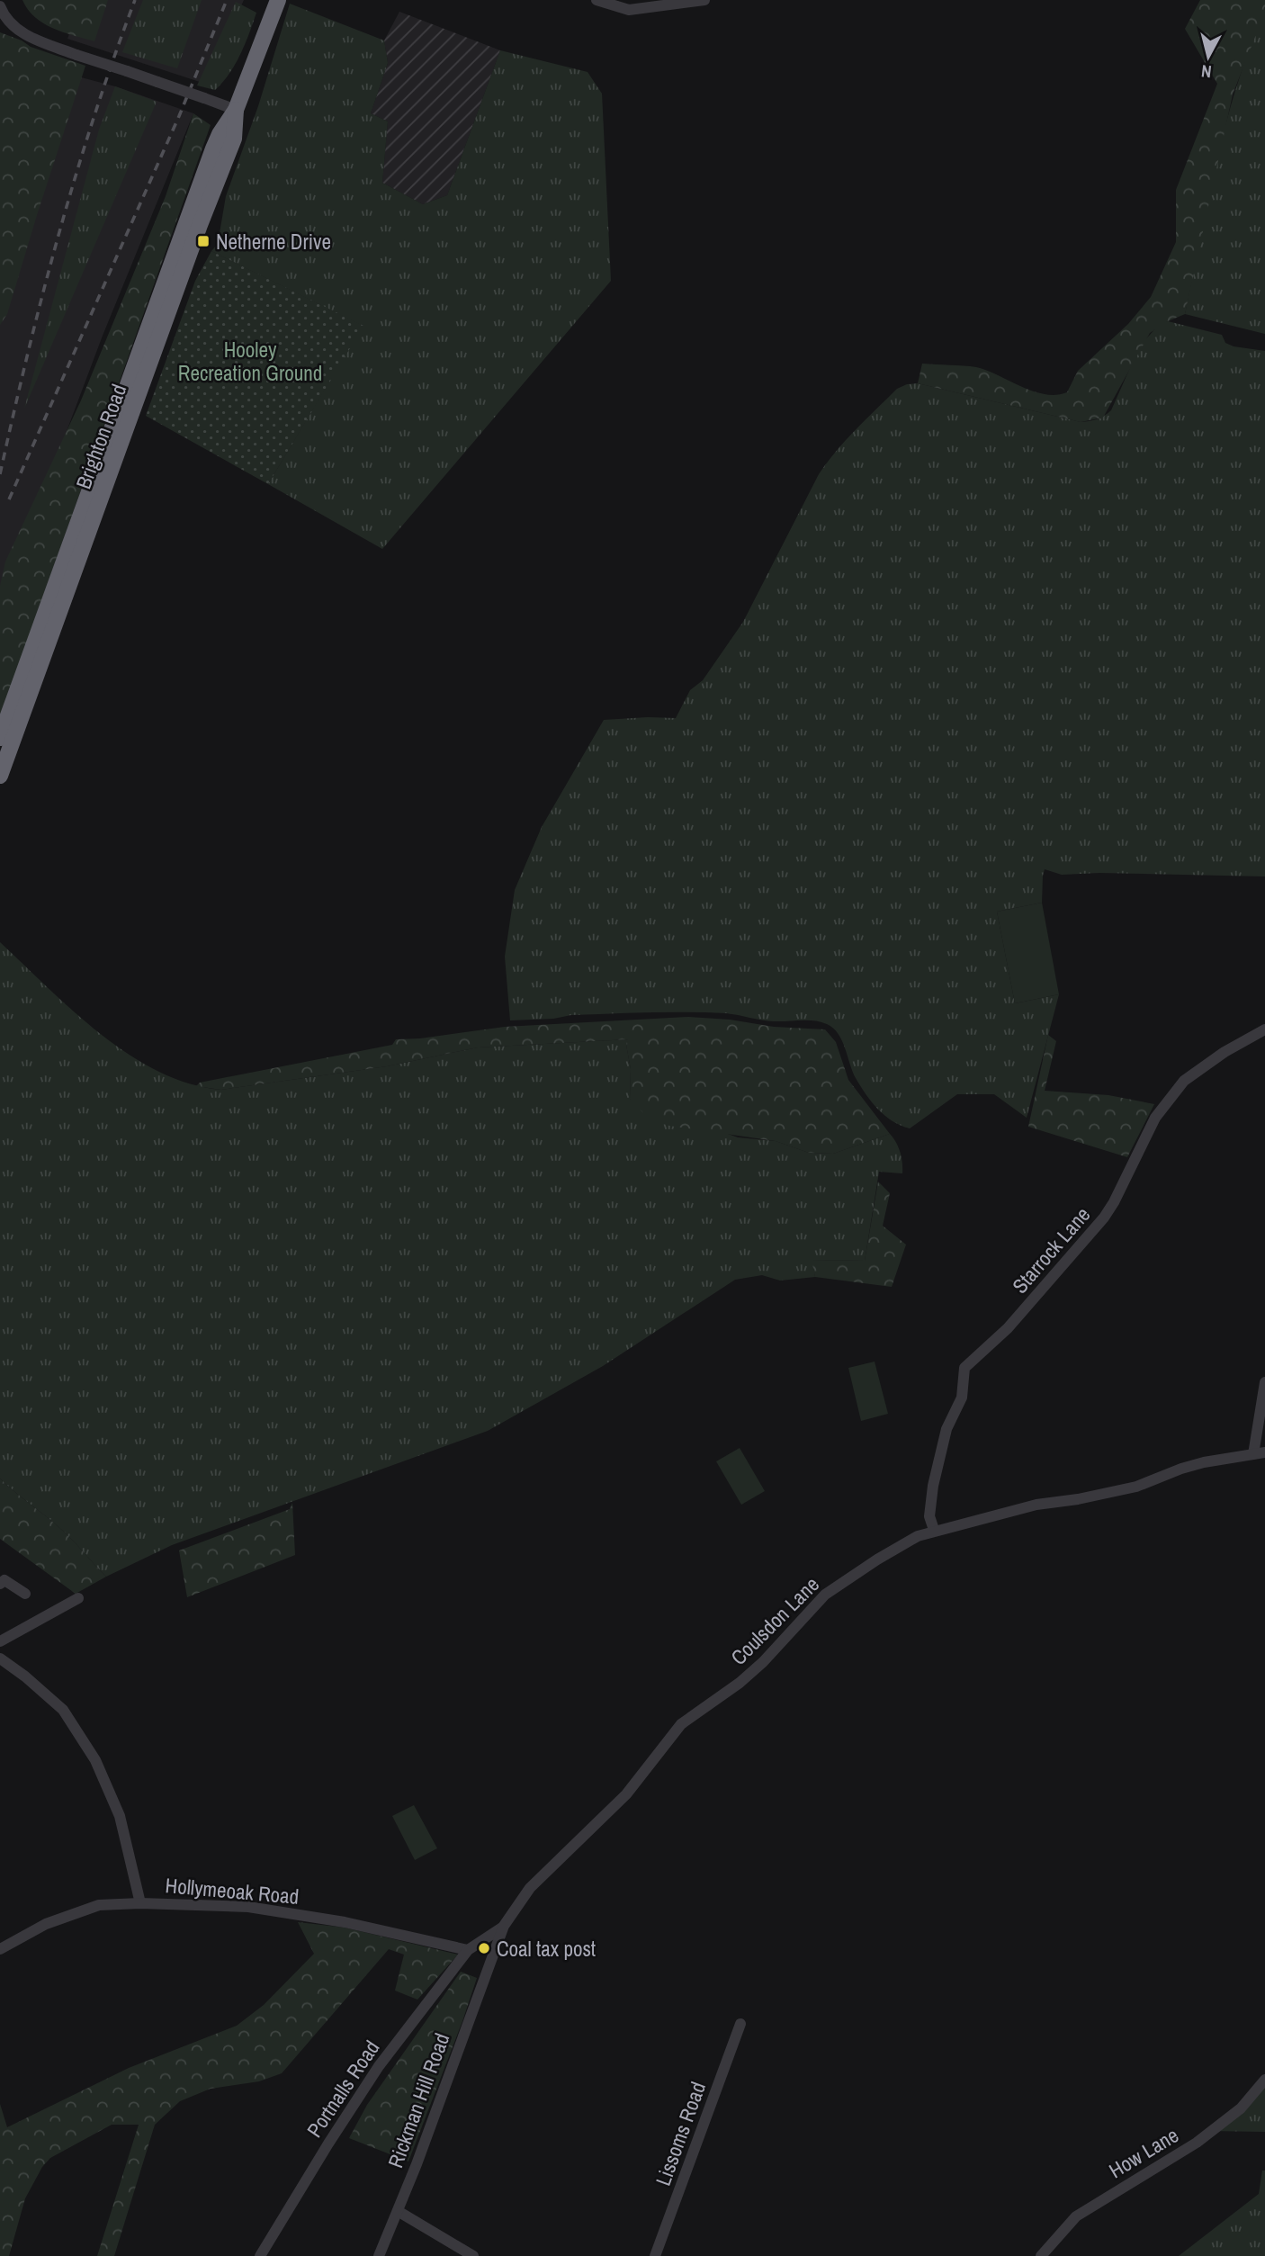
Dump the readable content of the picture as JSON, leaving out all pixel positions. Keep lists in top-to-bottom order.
{
  "streets": {
    "highway": ["Brighton Road"],
    "street": [
      "Starrock Lane",
      "Coulsdon Lane",
      "Hollymeoak Road",
      "Portnalls Road",
      "Rickman Hill Road",
      "Lissoms Road",
      "How Lane"
    ]
  },
  "crossings": [
    ["Starrock Lane", "Coulsdon Lane"],
    ["Coulsdon Lane", "Hollymeoak Road"],
    ["Coulsdon Lane", "Portnalls Road"],
    ["Coulsdon Lane", "Rickman Hill Road"],
    ["Hollymeoak Road", "Portnalls Road"]
  ],
  "parks": ["Hooley Recreation Ground"],
  "places": {
    "transit": ["Netherne Drive"],
    "other": ["Coal tax post"]
  },
  "north": "bottom"
}
